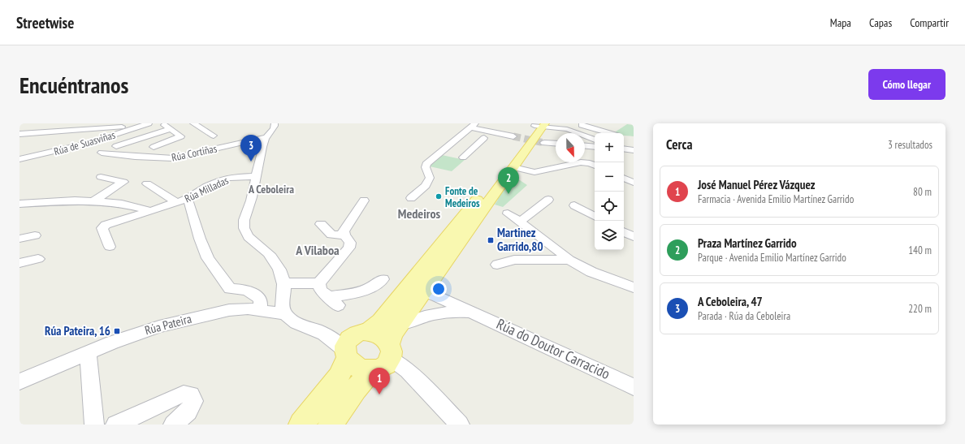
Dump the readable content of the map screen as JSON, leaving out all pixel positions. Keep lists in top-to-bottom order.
{
  "streets": {
    "street": [
      "Rúa de Suasviñas",
      "Rúa Cortiñas",
      "Rúa Milladas",
      "Rúa Pateira",
      "Rúa do Doutor Carracido"
    ]
  },
  "districts": ["A Ceboleira", "Medeiros", "A Vilaboa"],
  "places": {
    "other": ["Fonte de Medeiros"],
    "transit": ["Martinez Garrido,80", "Rúa Pateira, 16"]
  },
  "north": "bottom",
  "page": {
    "header": "Streetwise",
    "nav": ["Mapa", "Capas", "Compartir"],
    "buttons": "Cómo llegar",
    "title": "Encuéntranos",
    "heading": ["Cerca", "3 resultados"],
    "map_buttons": ["+", "−"],
    "pins": ["3", "2", "1"],
    "list": [
      {
        "mark": "1",
        "name": "José Manuel Pérez Vázquez",
        "note": "Farmacia · Avenida Emilio Martínez Garrido",
        "value": "80 m"
      },
      {
        "mark": "2",
        "name": "Praza Martínez Garrido",
        "note": "Parque · Avenida Emilio Martínez Garrido",
        "value": "140 m"
      },
      {
        "mark": "3",
        "name": "A Ceboleira, 47",
        "note": "Parada · Rúa da Ceboleira",
        "value": "220 m"
      }
    ]
  }
}
